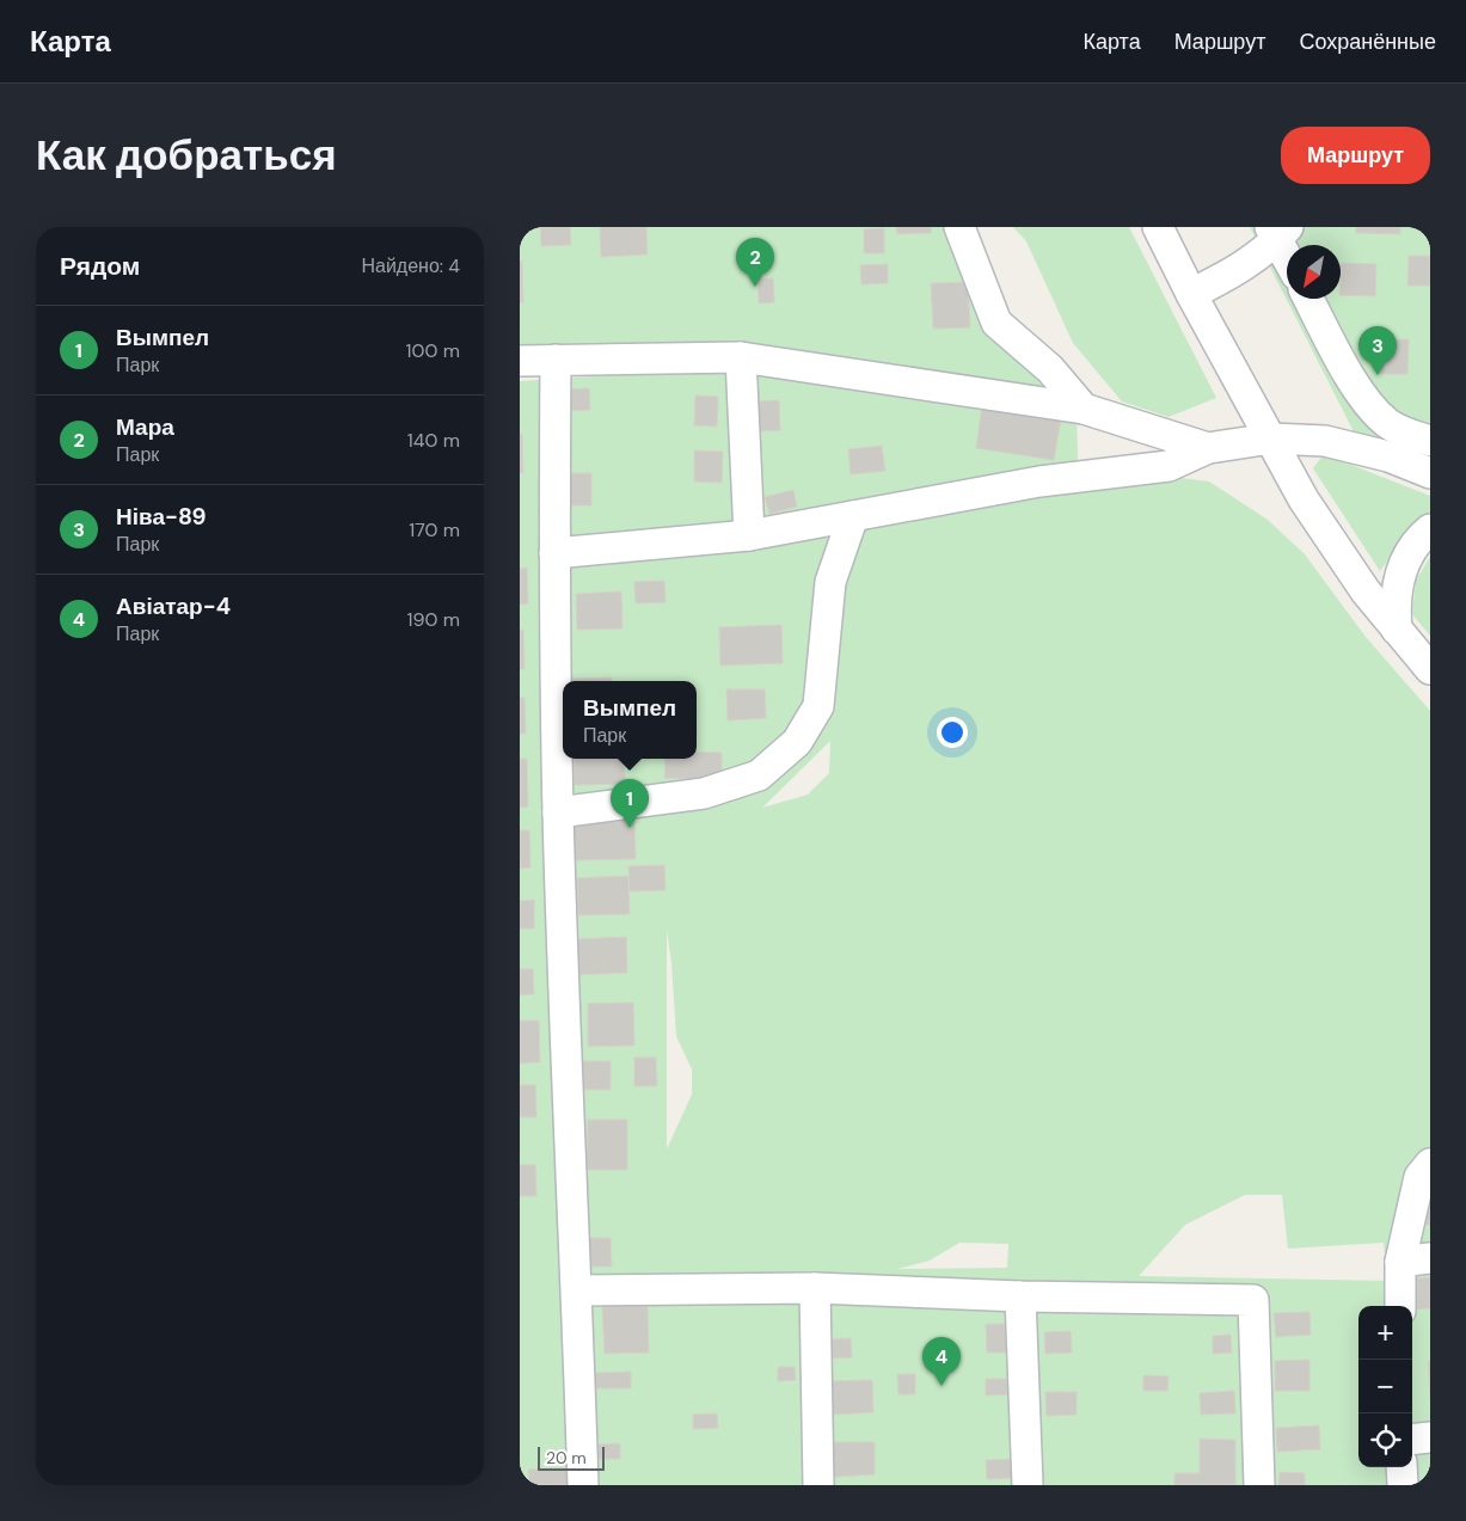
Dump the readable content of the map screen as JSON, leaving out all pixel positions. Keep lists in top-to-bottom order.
{
  "scale_bar": "20 m",
  "north": "bottom left",
  "page": {
    "header": "Карта",
    "nav": ["Карта", "Маршрут", "Сохранённые"],
    "buttons": "Маршрут",
    "title": "Как добраться",
    "heading": ["Рядом", "Найдено: 4"],
    "pins": [
      "2",
      "3",
      "1",
      "4"
    ],
    "list": [
      {
        "mark": "1",
        "name": "Вымпел",
        "note": "Парк",
        "value": "100 m"
      },
      {
        "mark": "2",
        "name": "Мара",
        "note": "Парк",
        "value": "140 m"
      },
      {
        "mark": "3",
        "name": "Ніва-89",
        "note": "Парк",
        "value": "170 m"
      },
      {
        "mark": "4",
        "name": "Авіатар-4",
        "note": "Парк",
        "value": "190 m"
      }
    ],
    "popup": ["Вымпел", "Парк"],
    "map_buttons": ["+", "−"],
    "scale": "20 m"
  }
}
